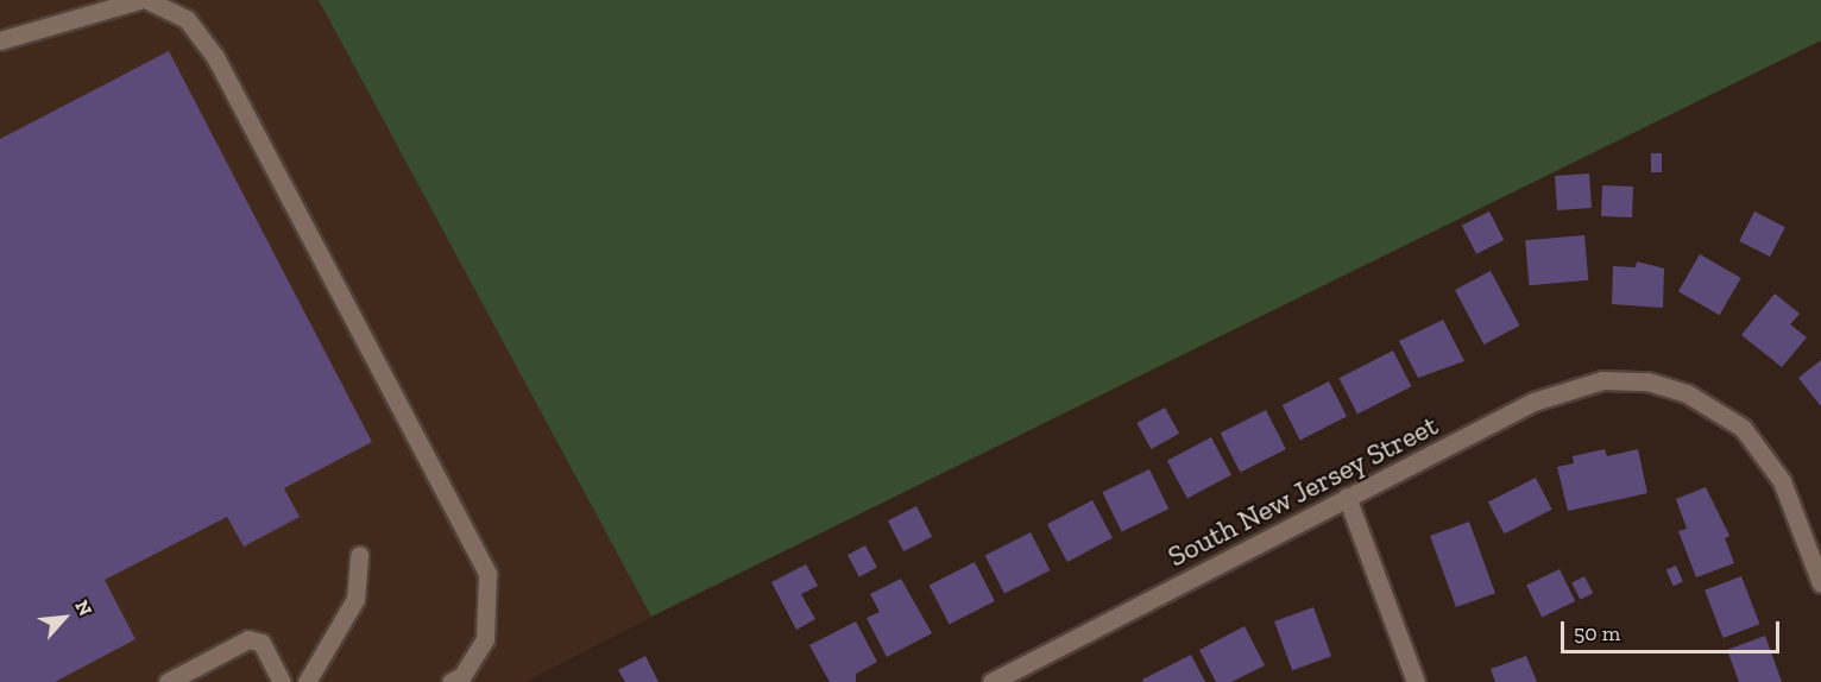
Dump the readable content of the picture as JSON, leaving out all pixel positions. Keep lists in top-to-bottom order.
{
  "streets": {
    "street": ["South New Jersey Street"]
  },
  "scale_bar": "50 m",
  "north": "top right"
}
